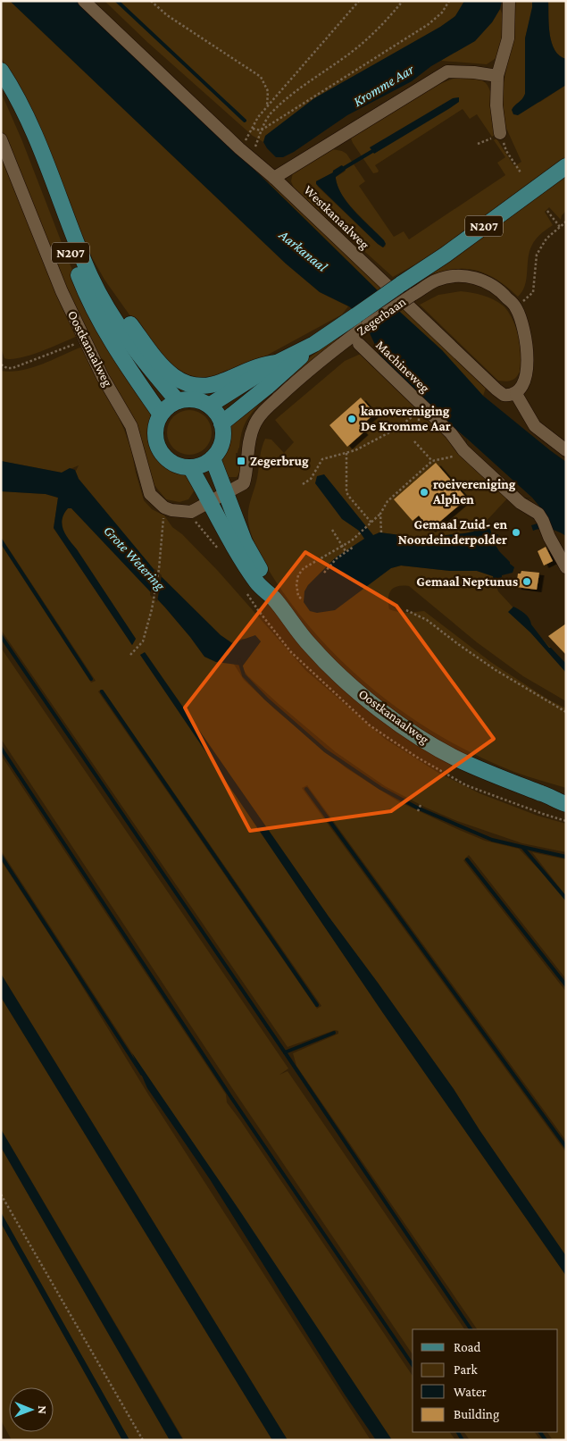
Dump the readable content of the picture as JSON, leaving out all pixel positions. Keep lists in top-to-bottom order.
{
  "streets": {
    "main road": ["N207", "Zegerbaan", "Oostkanaalweg"],
    "street": ["Westkanaalweg", "Machineweg"]
  },
  "crossings": [
    ["Westkanaalweg", "Zegerbaan"],
    ["N207", "Zegerbaan"],
    ["N207", "Oostkanaalweg"],
    ["Zegerbaan", "Oostkanaalweg"]
  ],
  "water": ["Kromme Aar", "Aarkanaal", "Grote Wetering"],
  "places": {
    "other": [
      "kanovereniging De Kromme Aar",
      "roeivereniging Alphen",
      "Gemaal Zuid- en Noordeinderpolder",
      "Gemaal Neptunus"
    ],
    "transit": ["Zegerbrug"]
  },
  "legend": [
    "Road",
    "Park",
    "Water",
    "Building"
  ],
  "north": "right"
}
